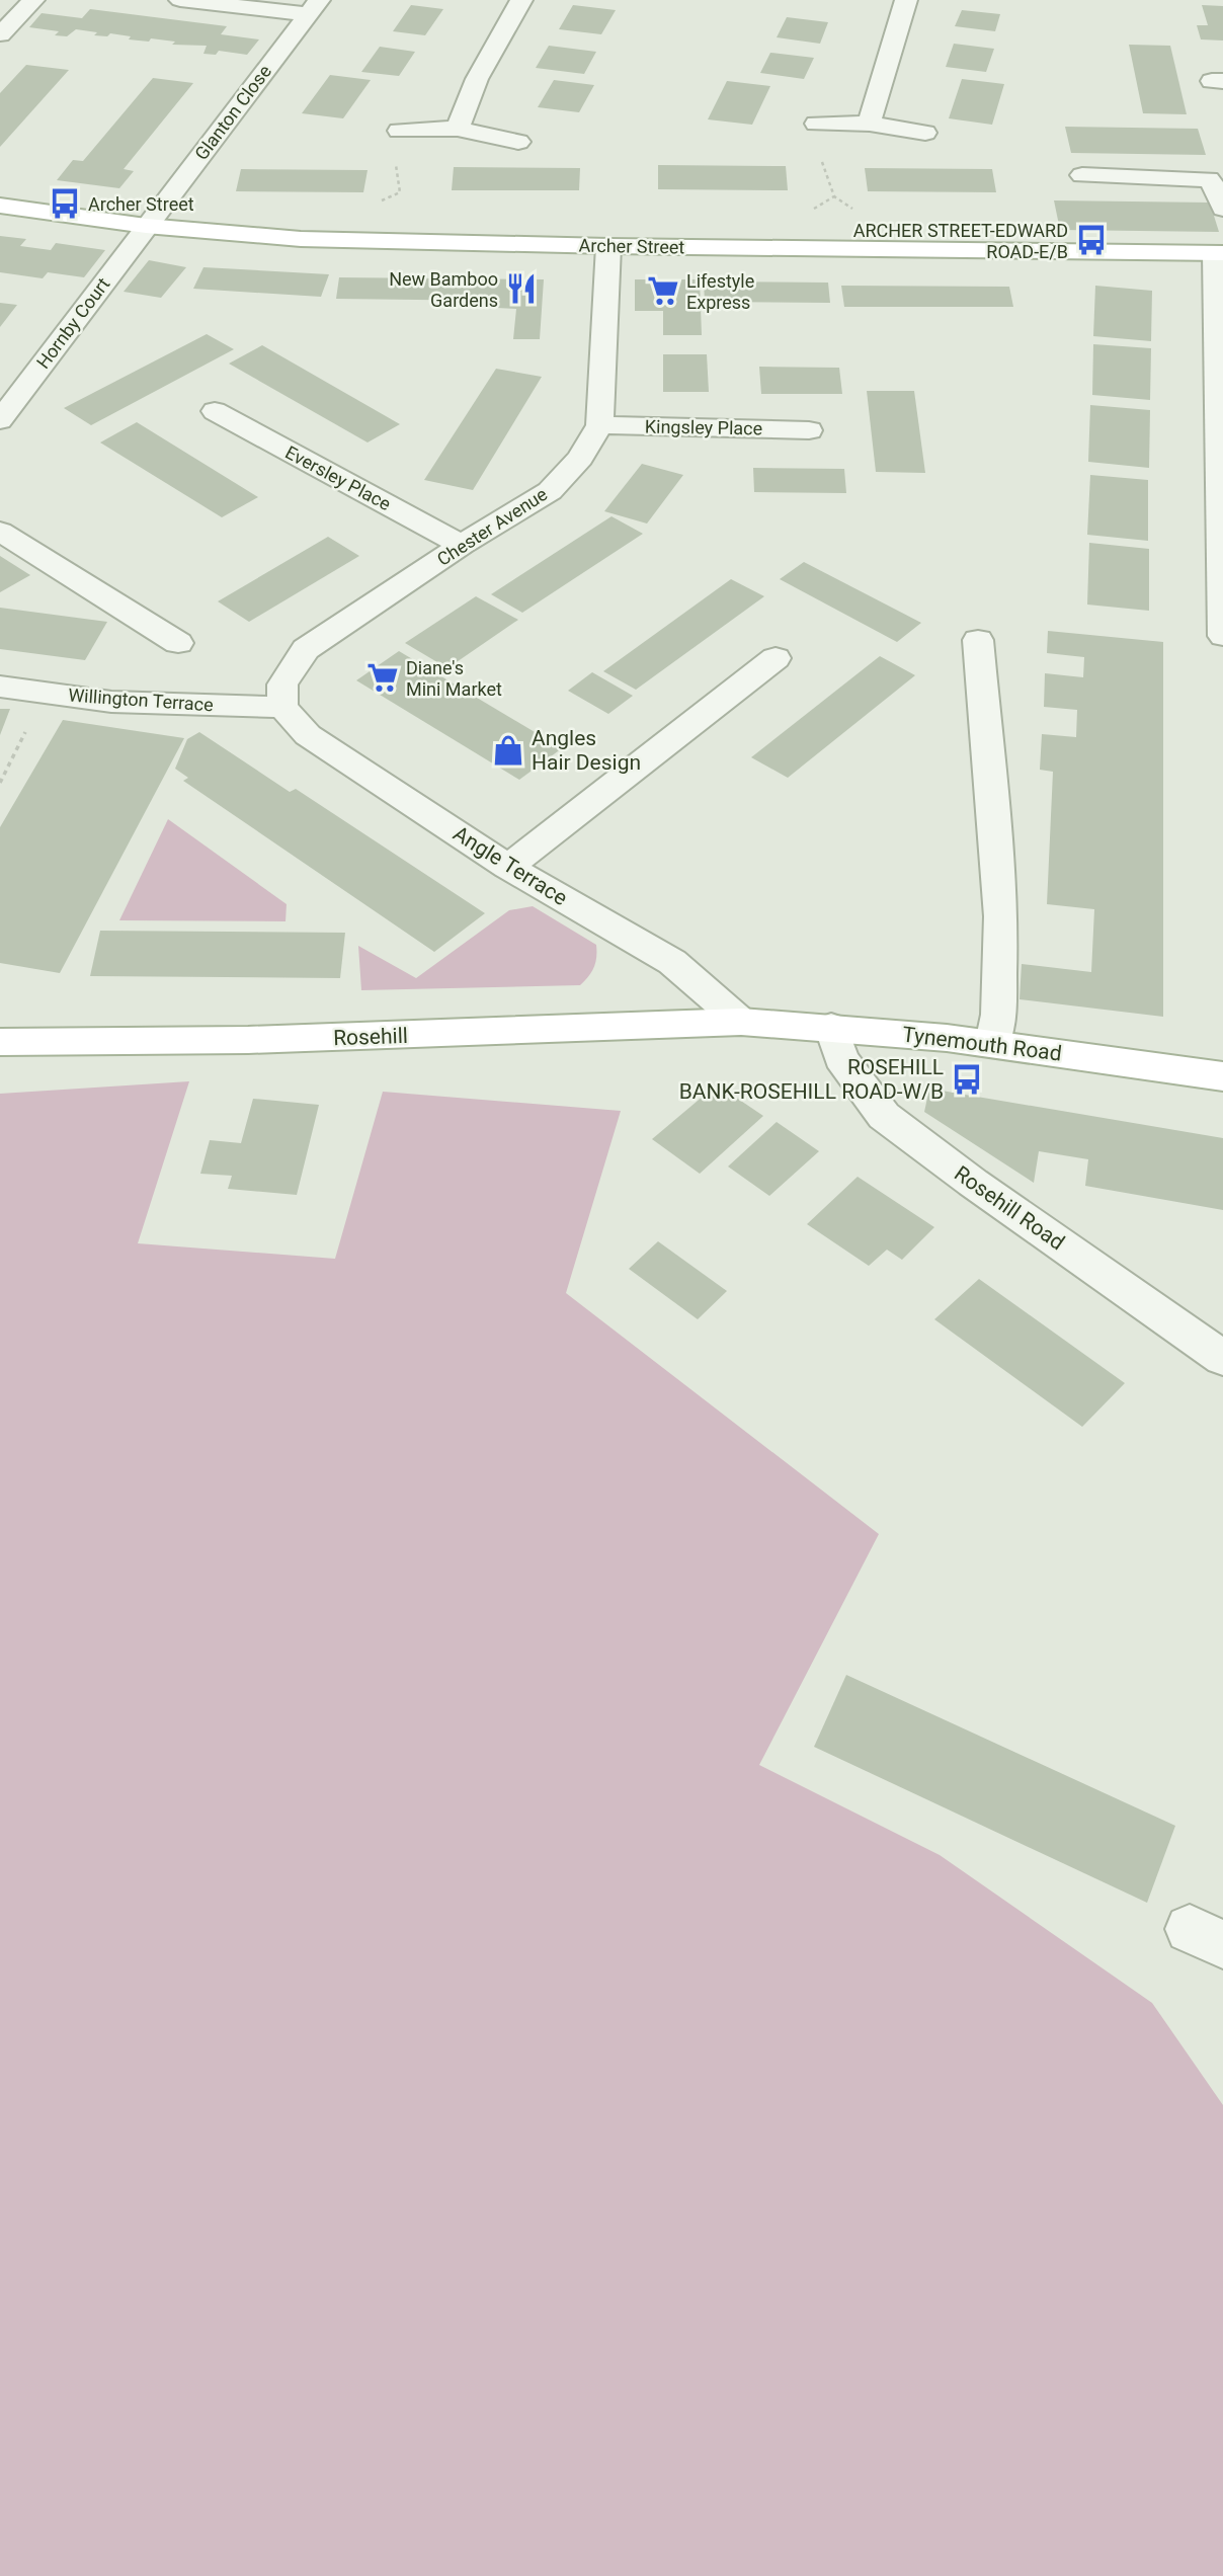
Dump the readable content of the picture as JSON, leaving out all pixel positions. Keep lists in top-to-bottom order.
{
  "streets": {
    "main road": ["Archer Street", "Rosehill", "Tynemouth Road"],
    "street": [
      "Glanton Close",
      "Hornby Court",
      "Kingsley Place",
      "Eversley Place",
      "Chester Avenue",
      "Willington Terrace",
      "Angle Terrace",
      "Rosehill Road"
    ]
  },
  "crossings": [
    ["Glanton Close", "Archer Street"],
    ["Glanton Close", "Hornby Court"],
    ["Archer Street", "Hornby Court"],
    ["Archer Street", "Chester Avenue"],
    ["Kingsley Place", "Chester Avenue"],
    ["Eversley Place", "Chester Avenue"],
    ["Chester Avenue", "Willington Terrace"],
    ["Chester Avenue", "Angle Terrace"],
    ["Willington Terrace", "Angle Terrace"],
    ["Angle Terrace", "Rosehill"],
    ["Angle Terrace", "Tynemouth Road"],
    ["Rosehill", "Tynemouth Road"],
    ["Tynemouth Road", "Rosehill Road"]
  ],
  "places": {
    "bus stop": ["Archer Street", "ARCHER STREET-EDWARD ROAD-E/B", "ROSEHILL BANK-ROSEHILL ROAD-W/B"],
    "restaurant": ["New Bamboo Gardens"],
    "supermarket": ["Lifestyle Express", "Diane's Mini Market"],
    "shop": ["Angles Hair Design"]
  }
}
